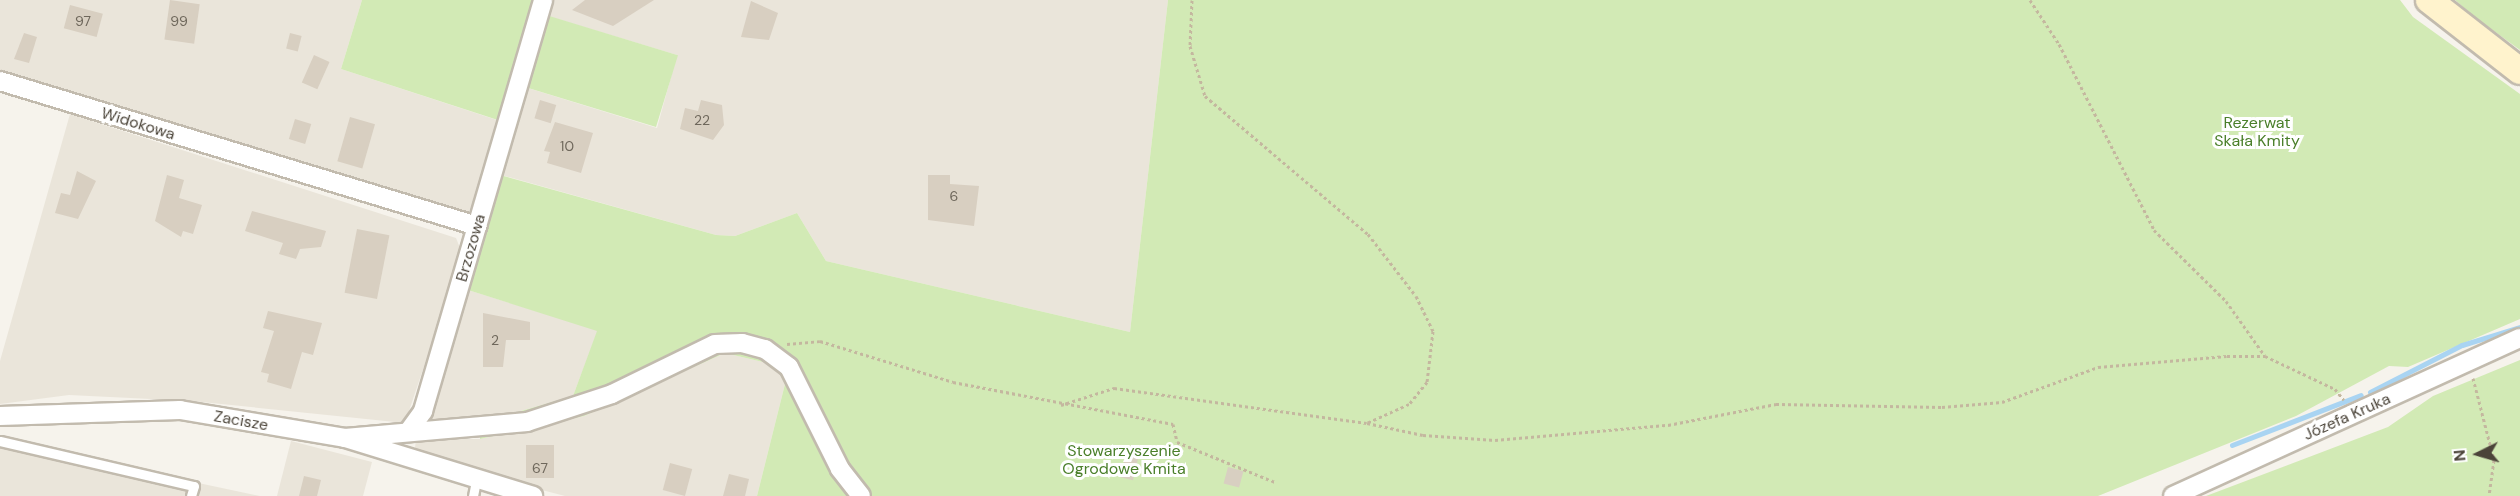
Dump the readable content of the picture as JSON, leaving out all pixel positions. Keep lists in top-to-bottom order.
{
  "streets": {
    "street": [
      "Widokowa",
      "Brzozowa",
      "Józefa Kruka",
      "Zacisze"
    ]
  },
  "crossings": [
    ["Widokowa", "Brzozowa"]
  ],
  "parks": ["Rezerwat Skała Kmity", "Stowarzyszenie Ogrodowe Kmita"],
  "house_numbers": [
    "97",
    "99",
    "22",
    "10",
    "6",
    "2",
    "67"
  ],
  "north": "left"
}
